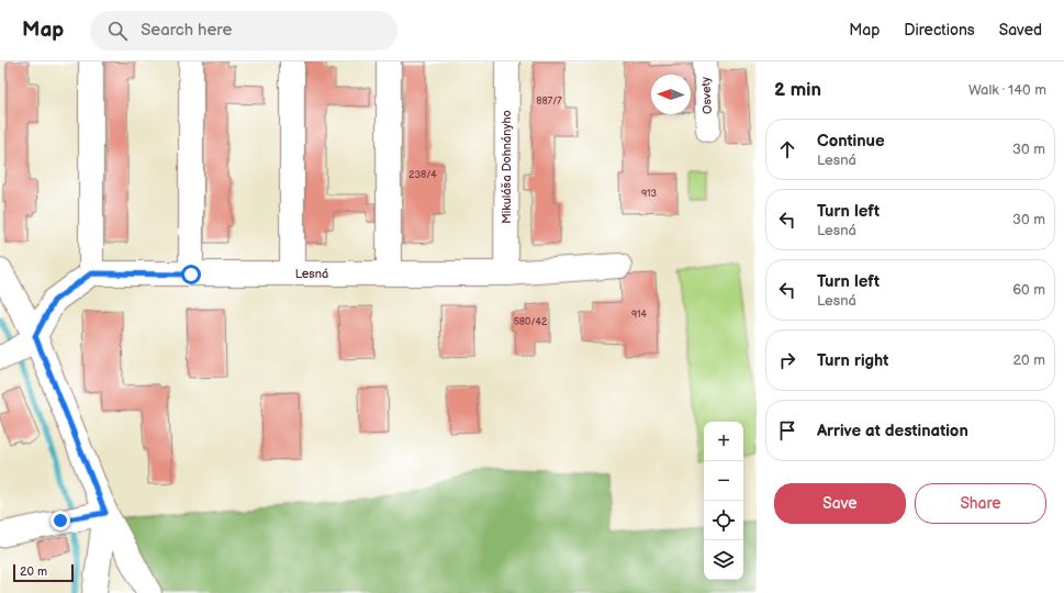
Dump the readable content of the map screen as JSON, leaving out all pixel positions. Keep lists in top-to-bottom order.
{
  "streets": {
    "street": ["Osvety", "Mikuláša Dohnányho", "Lesná"]
  },
  "crossings": [
    ["Mikuláša Dohnányho", "Lesná"]
  ],
  "house_numbers": [
    "887/7",
    "238/4",
    "913",
    "914",
    "580/42"
  ],
  "scale_bar": "20 m",
  "north": "left",
  "page": {
    "header": "Map",
    "search": "Search here",
    "nav": ["Map", "Directions", "Saved"],
    "heading": ["2 min", "Walk · 140 m"],
    "list": [
      ["Continue", "Lesná", "30 m"],
      ["Turn left", "Lesná", "30 m"],
      ["Turn left", "Lesná", "60 m"],
      ["Turn right", "20 m"],
      "Arrive at destination"
    ],
    "map_buttons": ["+", "−"],
    "buttons": ["Save", "Share"],
    "scale": "20 m"
  }
}
